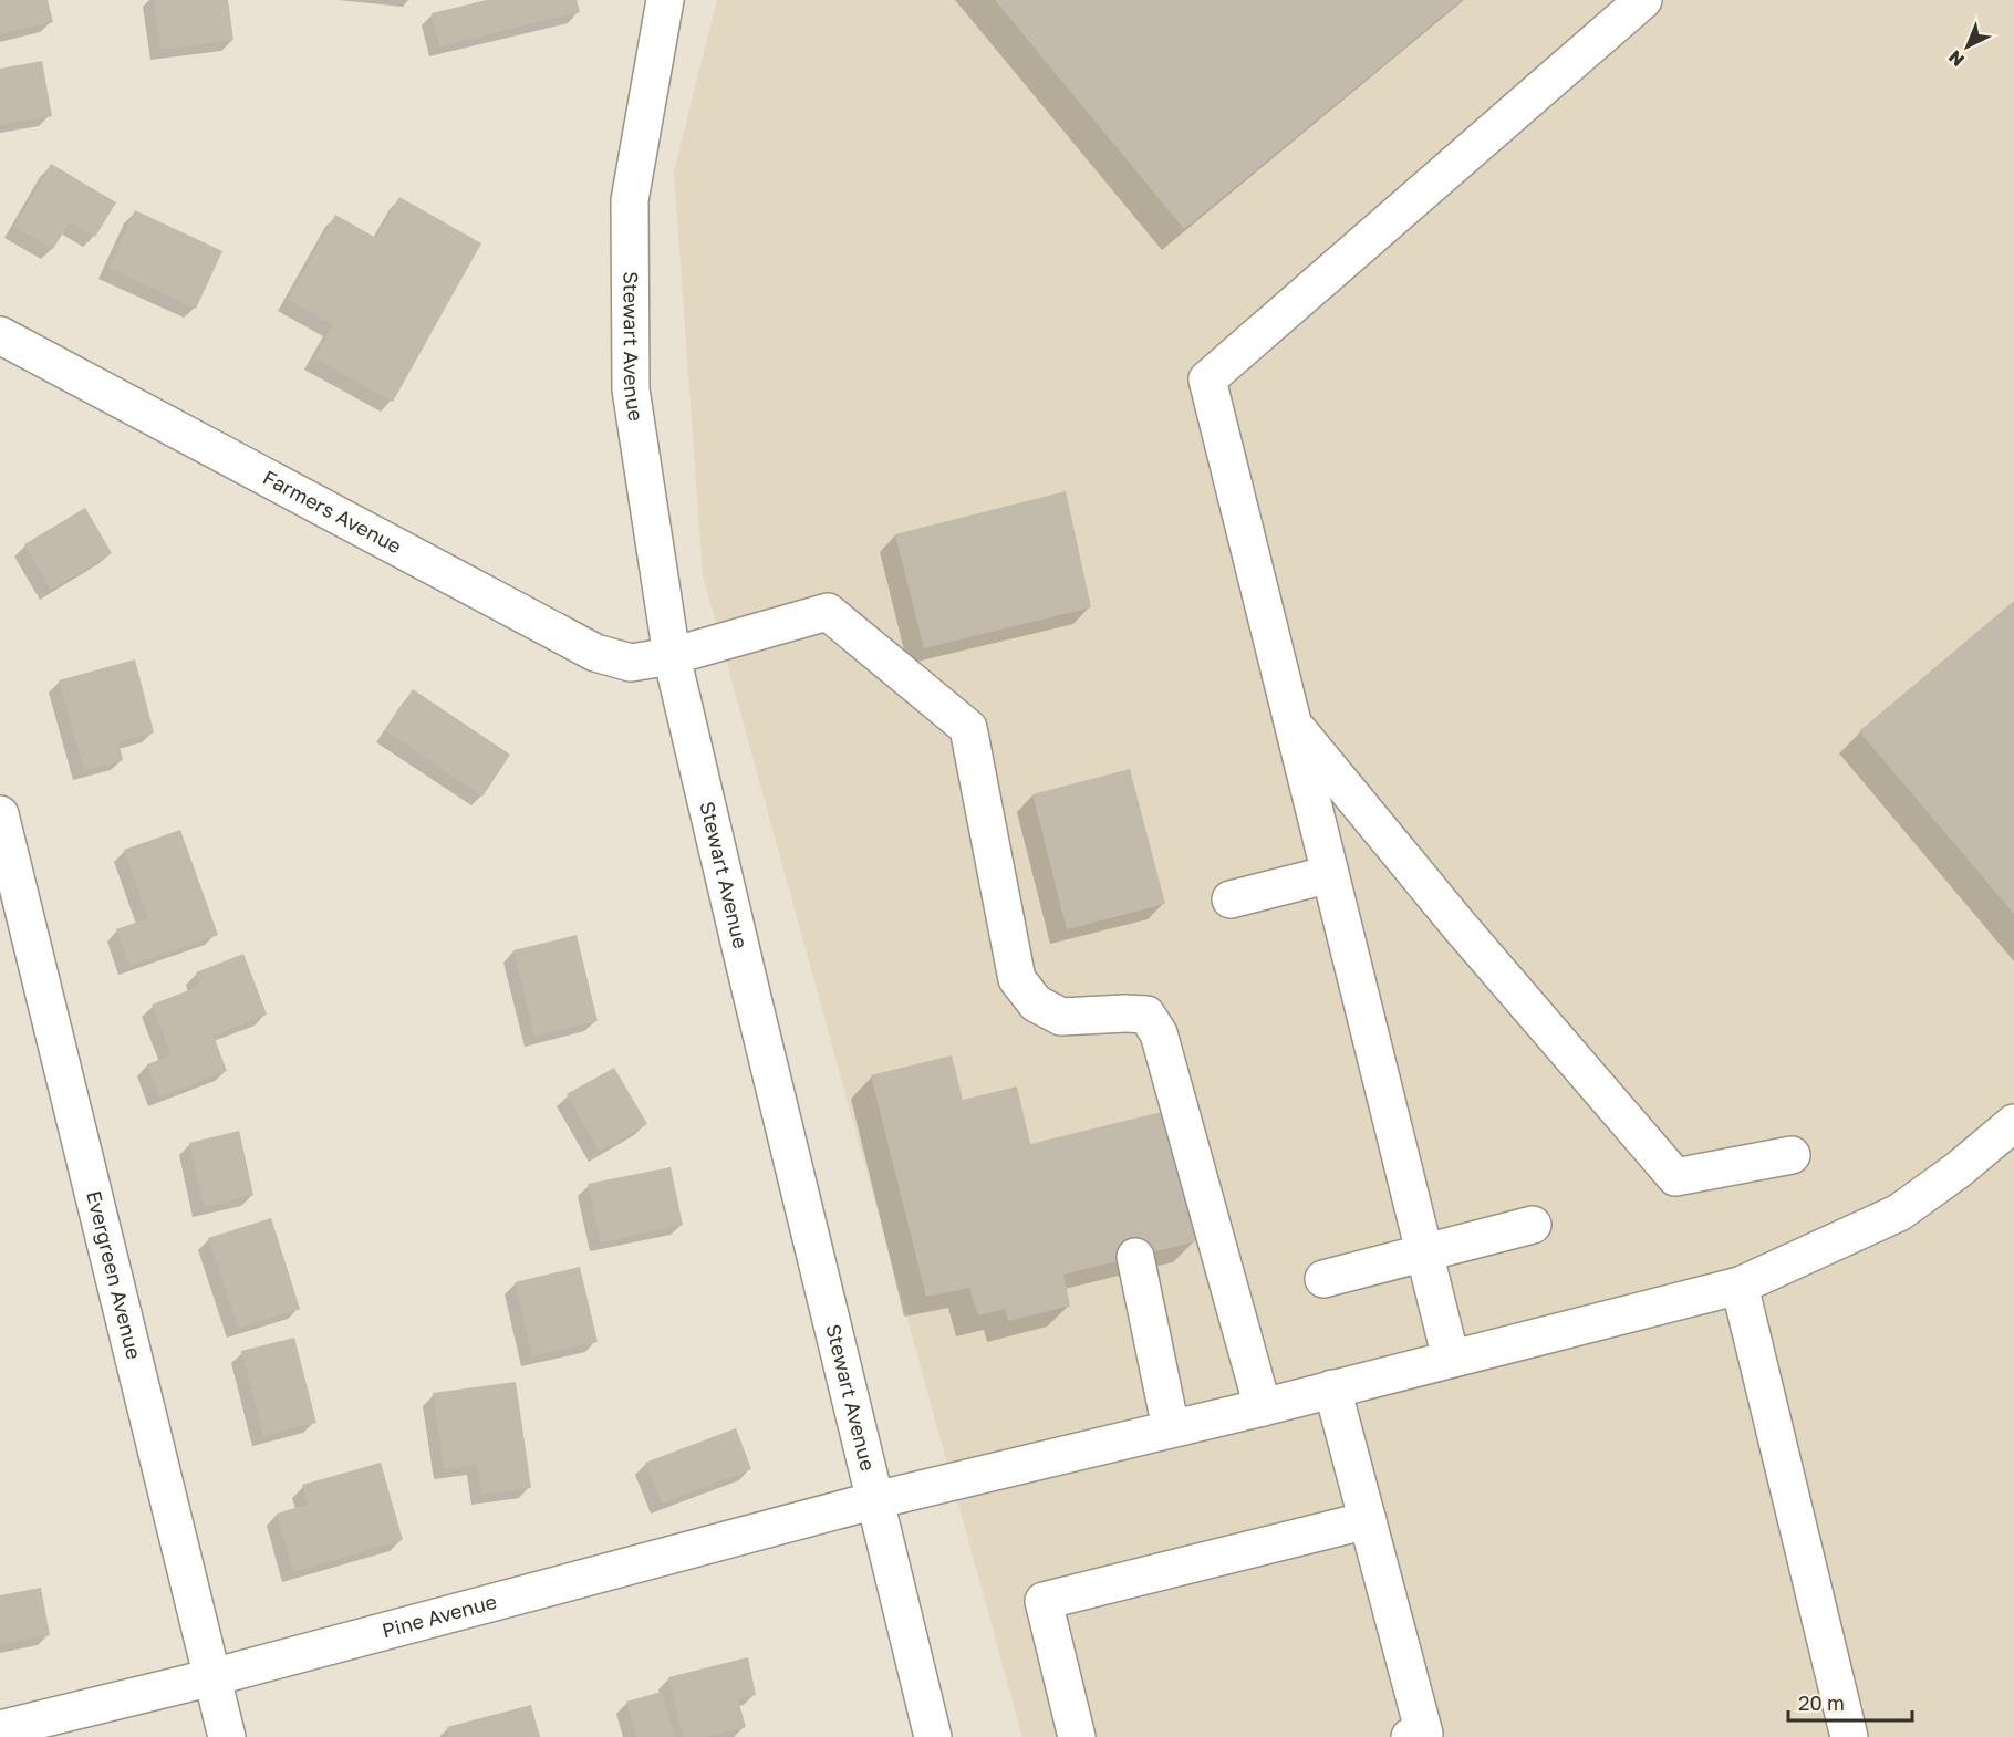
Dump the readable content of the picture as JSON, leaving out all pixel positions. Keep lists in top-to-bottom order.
{
  "streets": {
    "street": [
      "Stewart Avenue",
      "Farmers Avenue",
      "Evergreen Avenue",
      "Pine Avenue"
    ]
  },
  "crossings": [
    ["Stewart Avenue", "Farmers Avenue"],
    ["Stewart Avenue", "Pine Avenue"],
    ["Farmers Avenue", "Pine Avenue"],
    ["Evergreen Avenue", "Pine Avenue"]
  ],
  "scale_bar": "20 m",
  "north": "bottom left"
}
